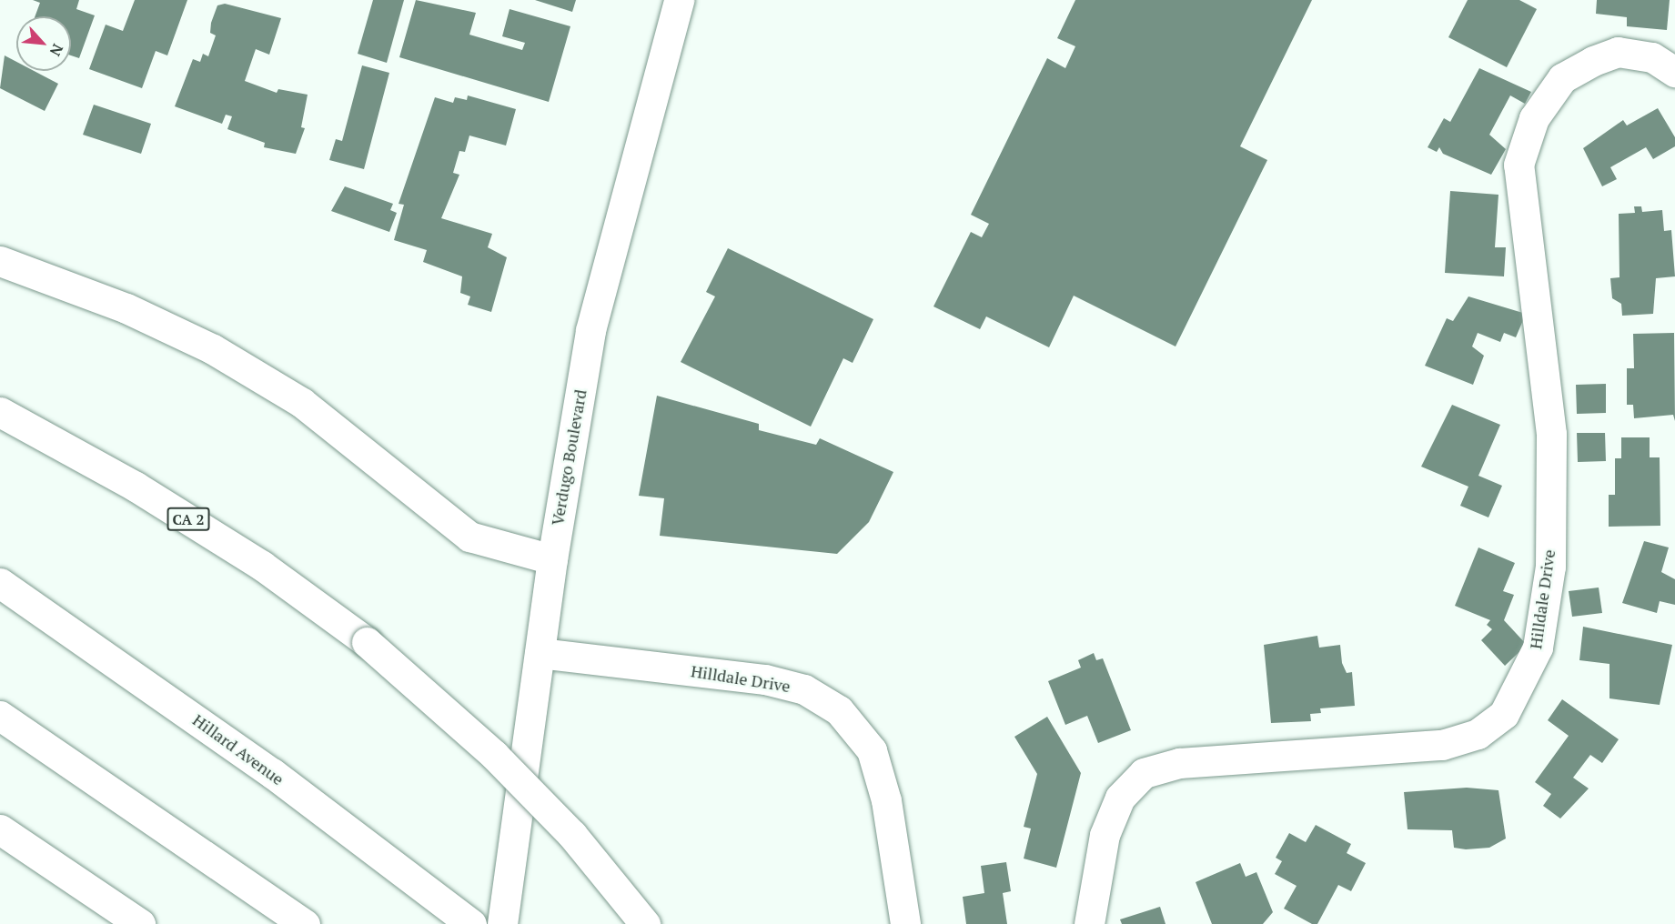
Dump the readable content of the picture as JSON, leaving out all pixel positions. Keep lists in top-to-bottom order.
{
  "streets": {
    "main road": [
      "Verdugo Boulevard",
      "CA 2",
      "Hilldale Drive",
      "Hillard Avenue"
    ]
  },
  "crossings": [
    ["Verdugo Boulevard", "Hilldale Drive"]
  ],
  "north": "bottom right"
}
